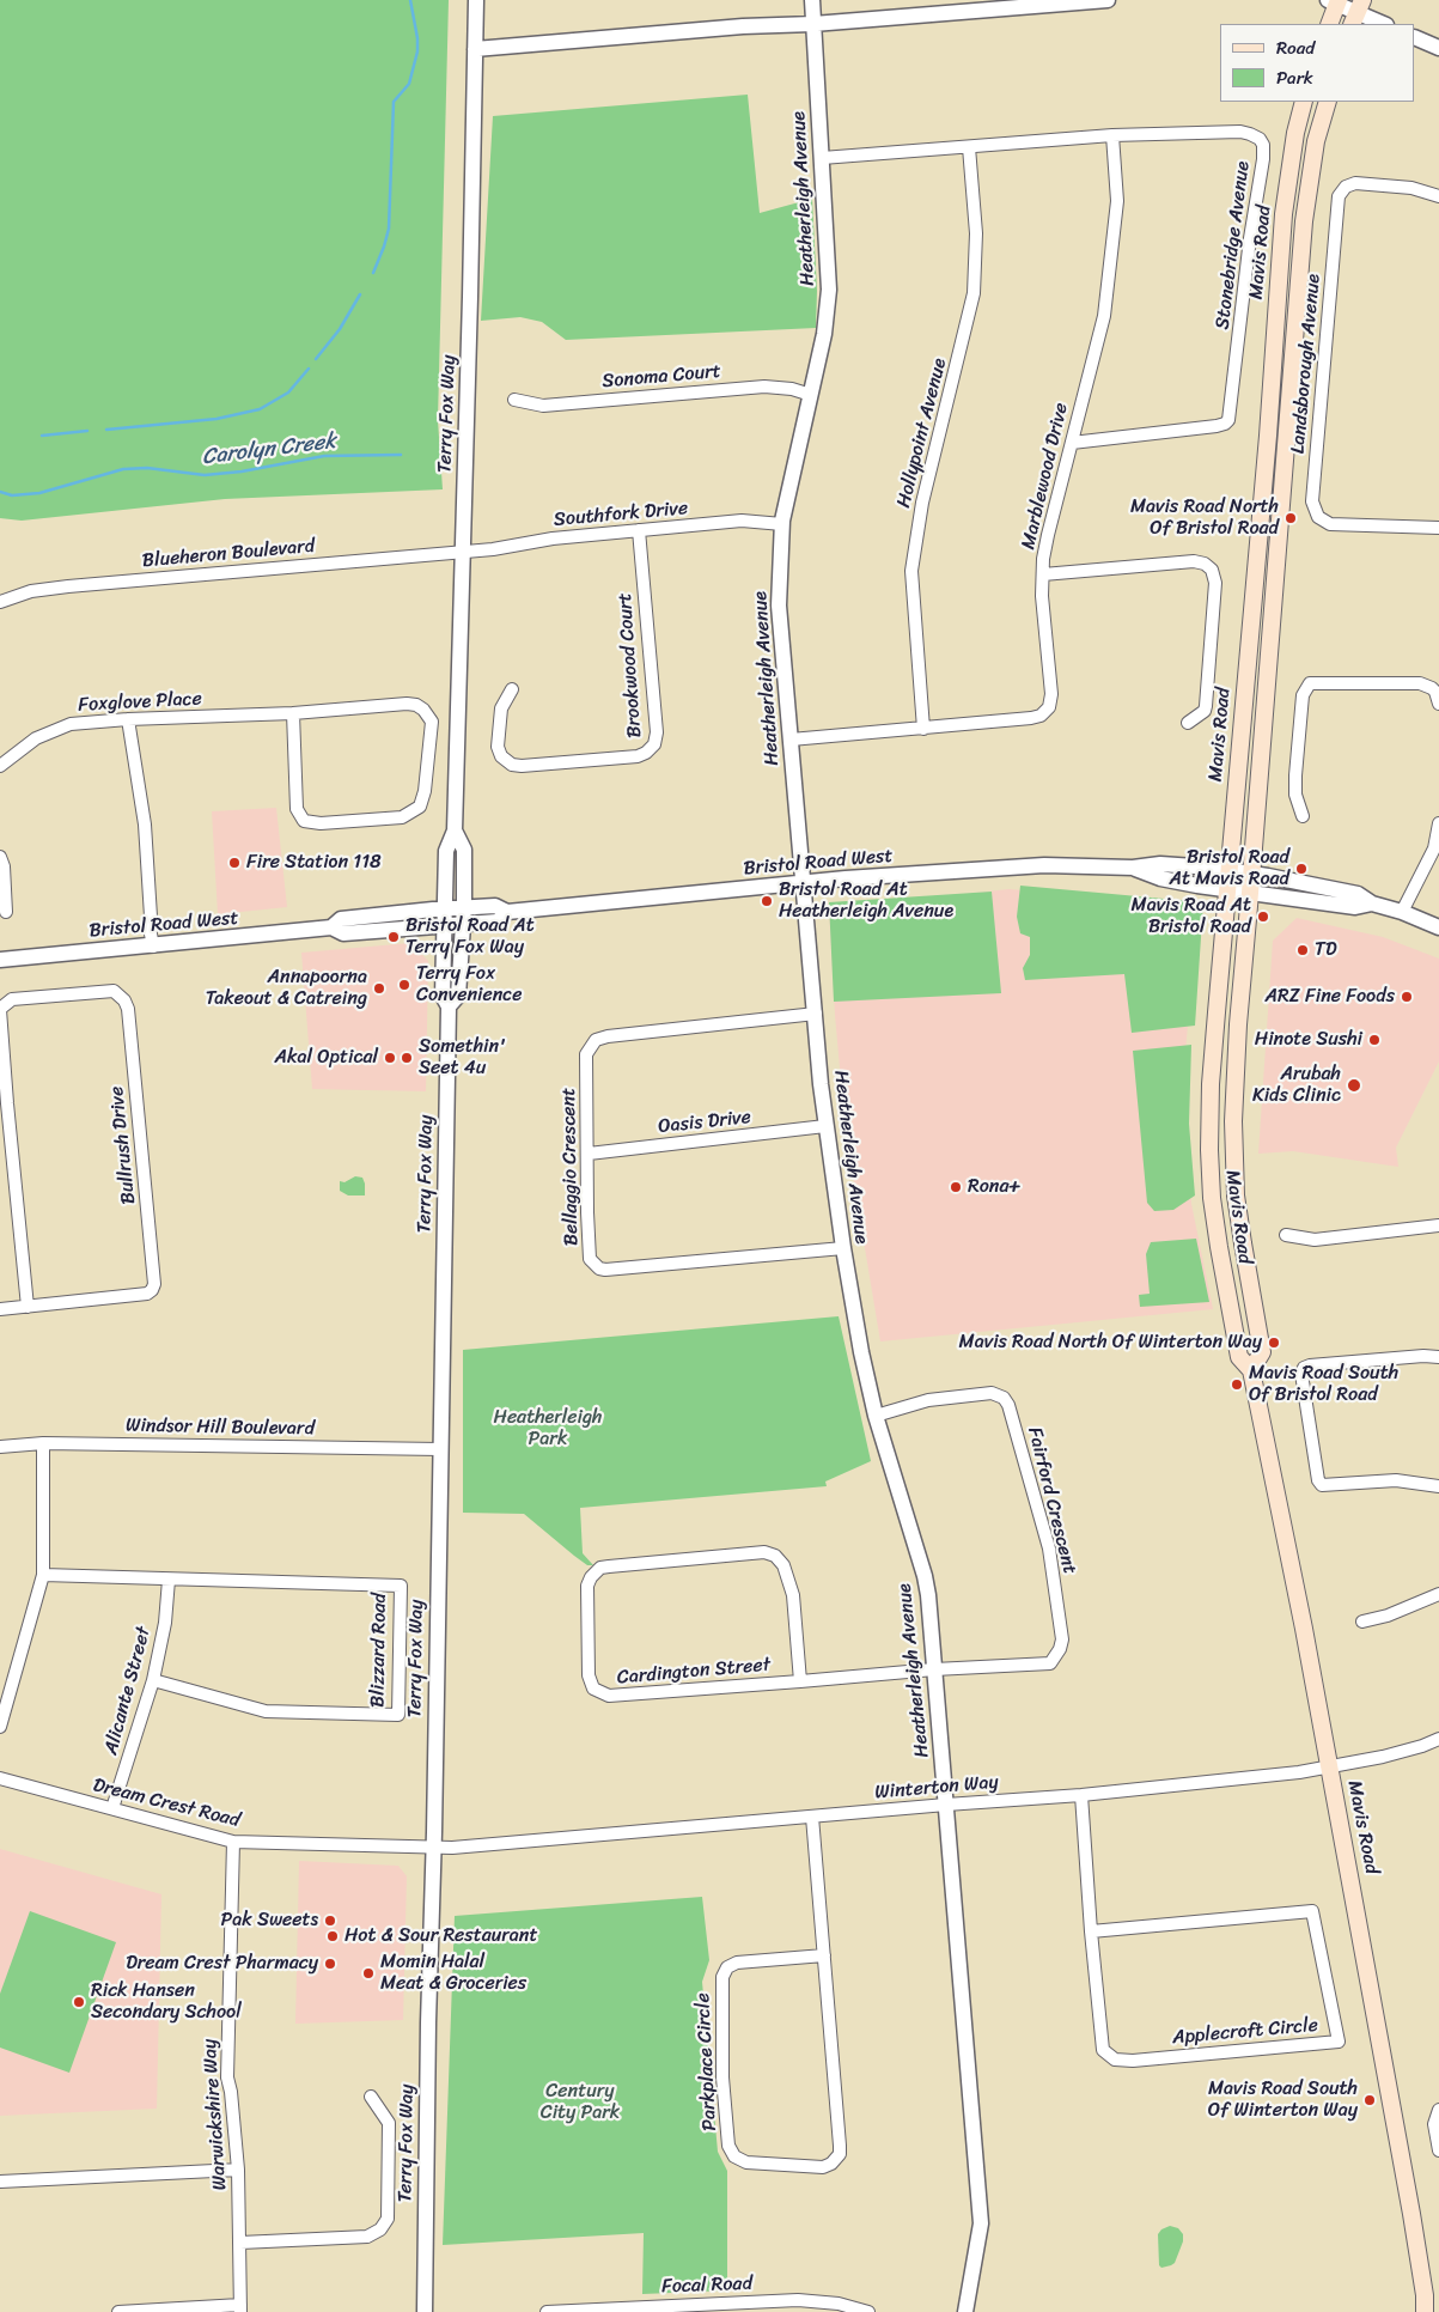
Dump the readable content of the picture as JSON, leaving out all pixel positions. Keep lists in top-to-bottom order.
{
  "streets": {
    "main road": ["Mavis Road"],
    "street": [
      "Heatherleigh Avenue",
      "Stonebridge Avenue",
      "Landsborough Avenue",
      "Sonoma Court",
      "Terry Fox Way",
      "Hollypoint Avenue",
      "Marblewood Drive",
      "Southfork Drive",
      "Blueheron Boulevard",
      "Brookwood Court",
      "Foxglove Place",
      "Bristol Road West",
      "Oasis Drive",
      "Bullrush Drive",
      "Bellaggio Crescent",
      "Windsor Hill Boulevard",
      "Fairford Crescent",
      "Blizzard Road",
      "Cardington Street",
      "Alicante Street",
      "Winterton Way",
      "Dream Crest Road",
      "Applecroft Circle",
      "Parkplace Circle",
      "Warwickshire Way",
      "Focal Road"
    ]
  },
  "crossings": [
    ["Heatherleigh Avenue", "Stonebridge Avenue"],
    ["Heatherleigh Avenue", "Sonoma Court"],
    ["Heatherleigh Avenue", "Marblewood Drive"],
    ["Heatherleigh Avenue", "Southfork Drive"],
    ["Heatherleigh Avenue", "Bristol Road West"],
    ["Heatherleigh Avenue", "Oasis Drive"],
    ["Heatherleigh Avenue", "Bellaggio Crescent"],
    ["Heatherleigh Avenue", "Fairford Crescent"],
    ["Heatherleigh Avenue", "Cardington Street"],
    ["Heatherleigh Avenue", "Winterton Way"],
    ["Stonebridge Avenue", "Hollypoint Avenue"],
    ["Stonebridge Avenue", "Marblewood Drive"],
    ["Mavis Road", "Bristol Road West"],
    ["Mavis Road", "Winterton Way"],
    ["Terry Fox Way", "Southfork Drive"],
    ["Terry Fox Way", "Blueheron Boulevard"],
    ["Terry Fox Way", "Bristol Road West"],
    ["Terry Fox Way", "Windsor Hill Boulevard"],
    ["Terry Fox Way", "Winterton Way"],
    ["Terry Fox Way", "Dream Crest Road"],
    ["Hollypoint Avenue", "Marblewood Drive"],
    ["Southfork Drive", "Blueheron Boulevard"],
    ["Southfork Drive", "Brookwood Court"],
    ["Oasis Drive", "Bellaggio Crescent"],
    ["Fairford Crescent", "Cardington Street"],
    ["Blizzard Road", "Alicante Street"],
    ["Alicante Street", "Dream Crest Road"],
    ["Winterton Way", "Dream Crest Road"],
    ["Winterton Way", "Applecroft Circle"],
    ["Winterton Way", "Parkplace Circle"],
    ["Dream Crest Road", "Warwickshire Way"]
  ],
  "water": ["Carolyn Creek"],
  "parks": ["Heatherleigh Park", "Century City Park"],
  "places": [
    "Mavis Road North Of Bristol Road",
    "Fire Station 118",
    "Bristol Road At Mavis Road",
    "Bristol Road At Heatherleigh Avenue",
    "Mavis Road At Bristol Road",
    "Bristol Road At Terry Fox Way",
    "TD",
    "Terry Fox Convenience",
    "Annapoorna Takeout & Catreing",
    "ARZ Fine Foods",
    "Hinote Sushi",
    "Akal Optical",
    "Somethin' Seet 4u",
    "Arubah Kids Clinic",
    "Rona+",
    "Mavis Road North Of Winterton Way",
    "Mavis Road South Of Bristol Road",
    "Pak Sweets",
    "Hot & Sour Restaurant",
    "Dream Crest Pharmacy",
    "Momin Halal Meat & Groceries",
    "Rick Hansen Secondary School",
    "Mavis Road South Of Winterton Way"
  ],
  "legend": ["Road", "Park"]
}
